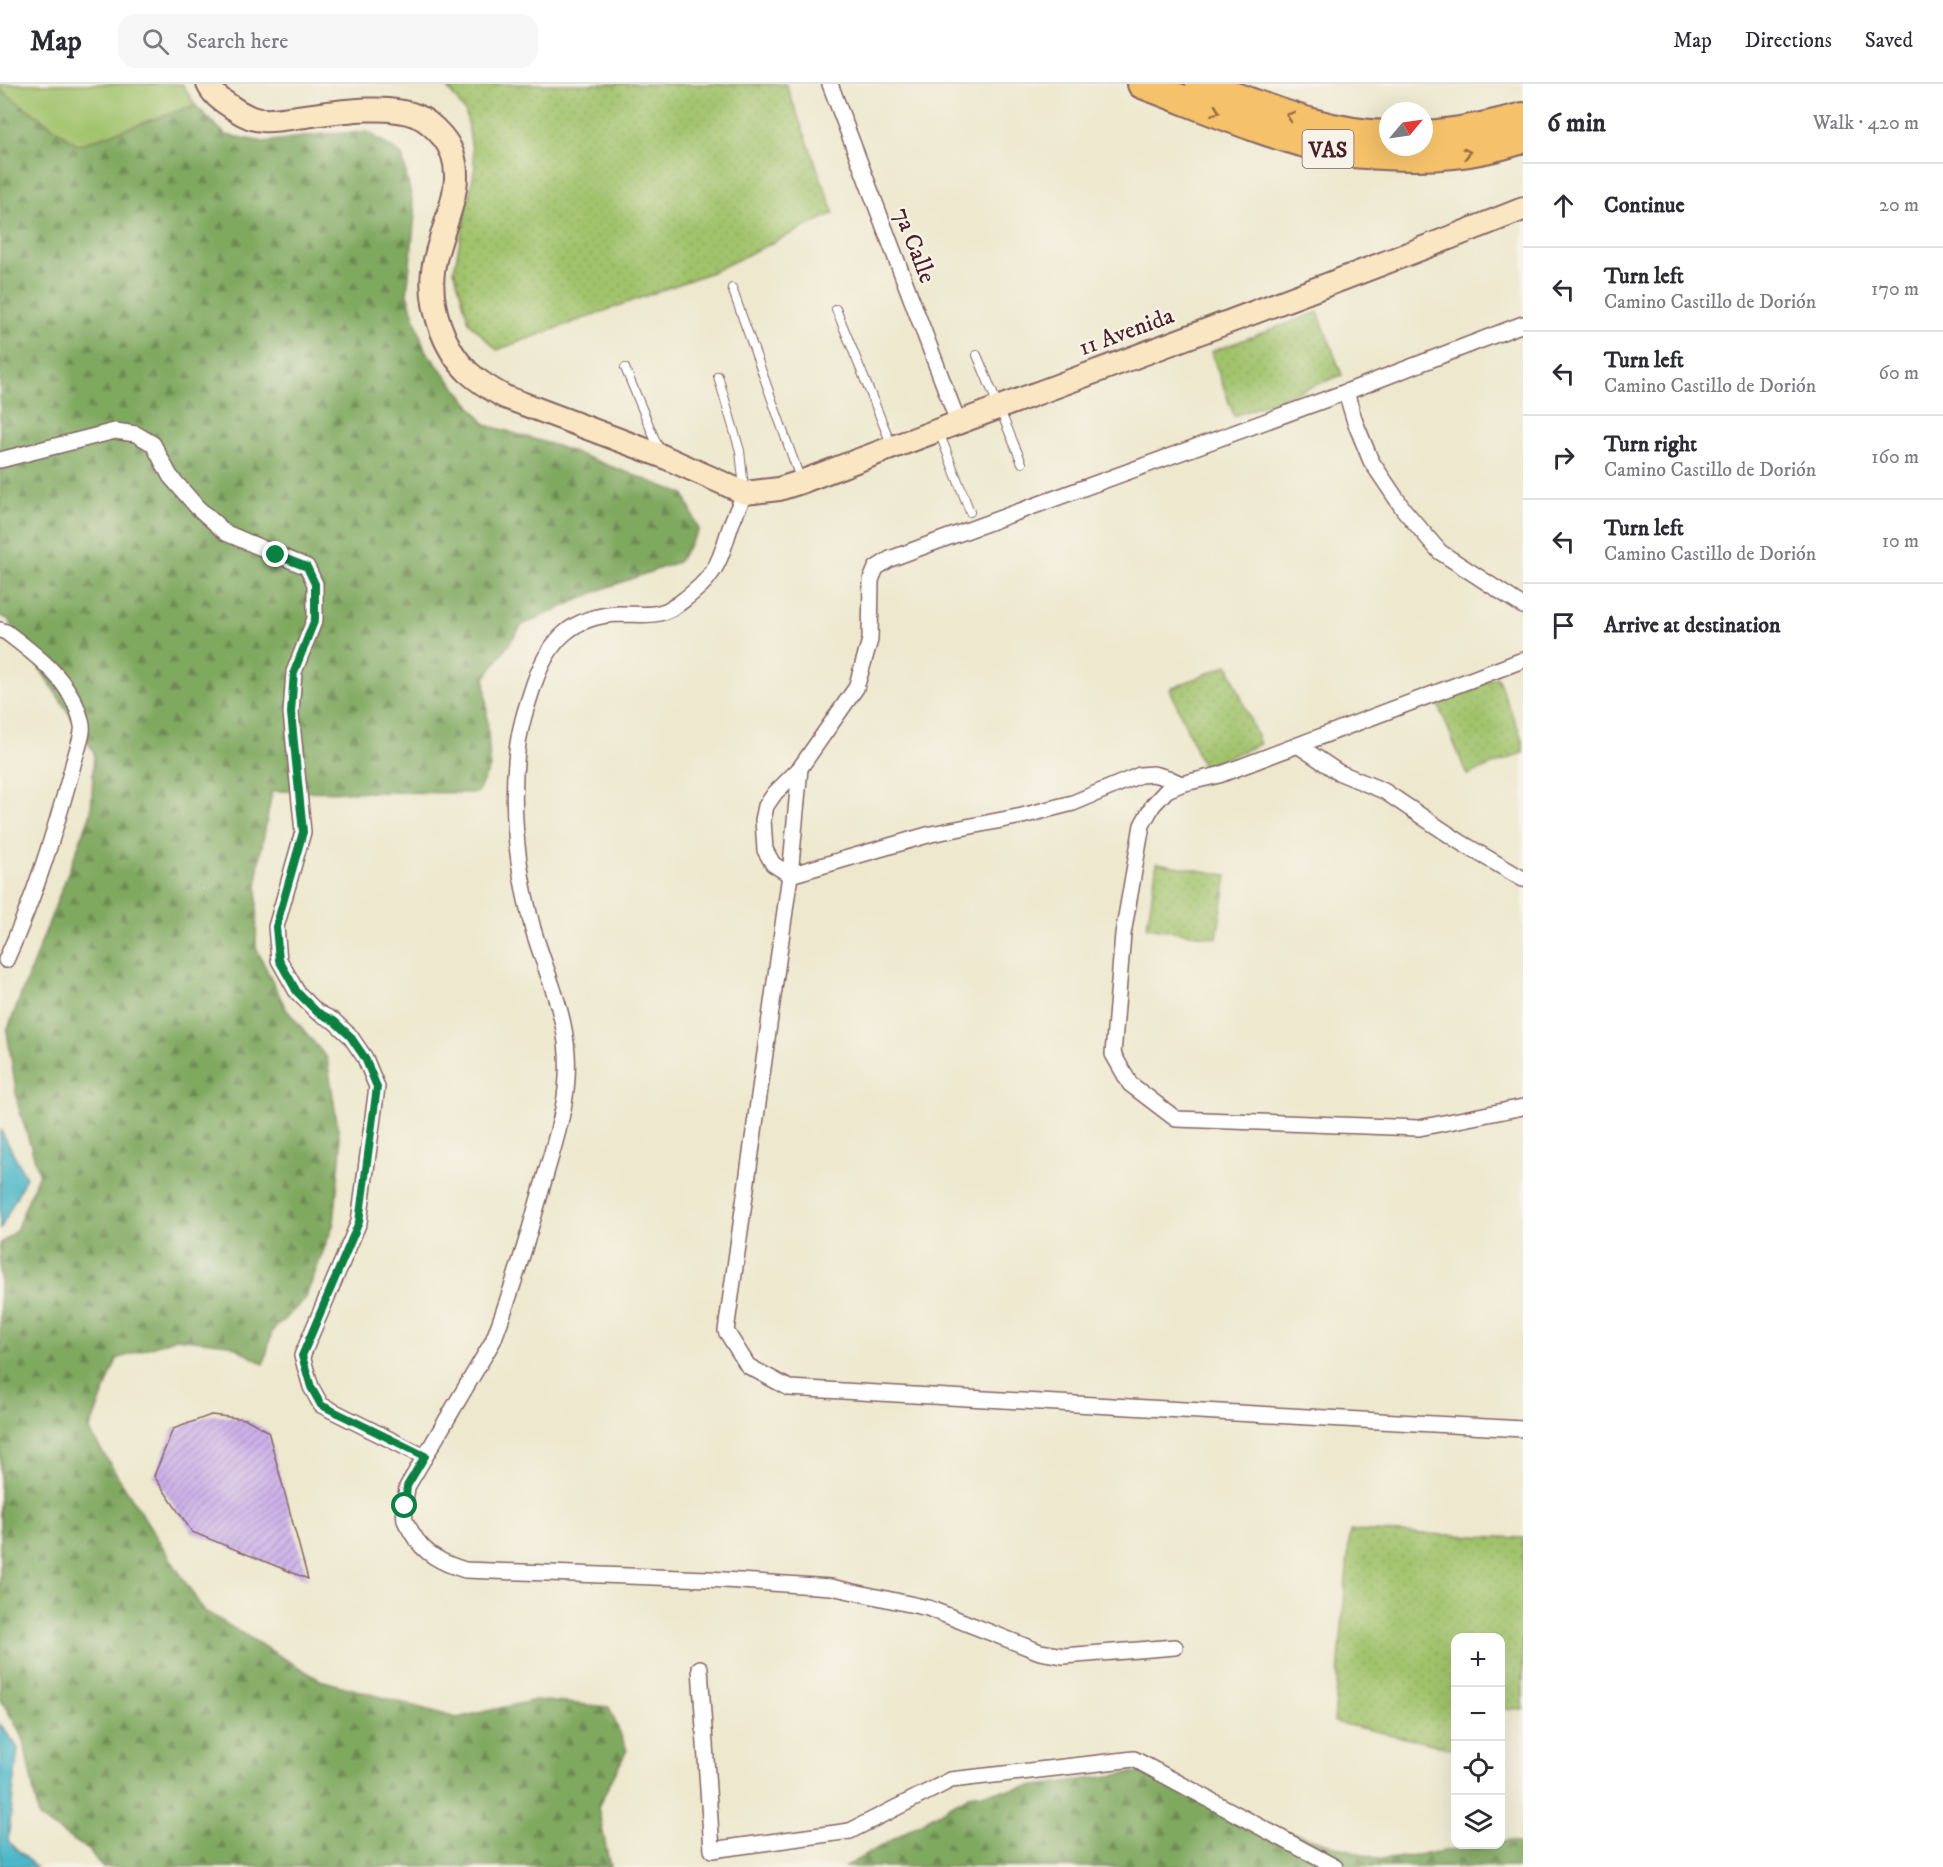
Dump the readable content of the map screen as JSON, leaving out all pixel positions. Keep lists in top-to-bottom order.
{
  "streets": {
    "highway": ["VAS"],
    "street": ["7a Calle", "11 Avenida"]
  },
  "crossings": [
    ["7a Calle", "11 Avenida"]
  ],
  "north": "top right",
  "page": {
    "header": "Map",
    "search": "Search here",
    "nav": ["Map", "Directions", "Saved"],
    "heading": ["6 min", "Walk · 420 m"],
    "list": [
      ["Continue", "20 m"],
      ["Turn left", "Camino Castillo de Dorión", "170 m"],
      ["Turn left", "Camino Castillo de Dorión", "60 m"],
      ["Turn right", "Camino Castillo de Dorión", "160 m"],
      ["Turn left", "Camino Castillo de Dorión", "10 m"],
      "Arrive at destination"
    ],
    "map_buttons": ["+", "−"]
  }
}
